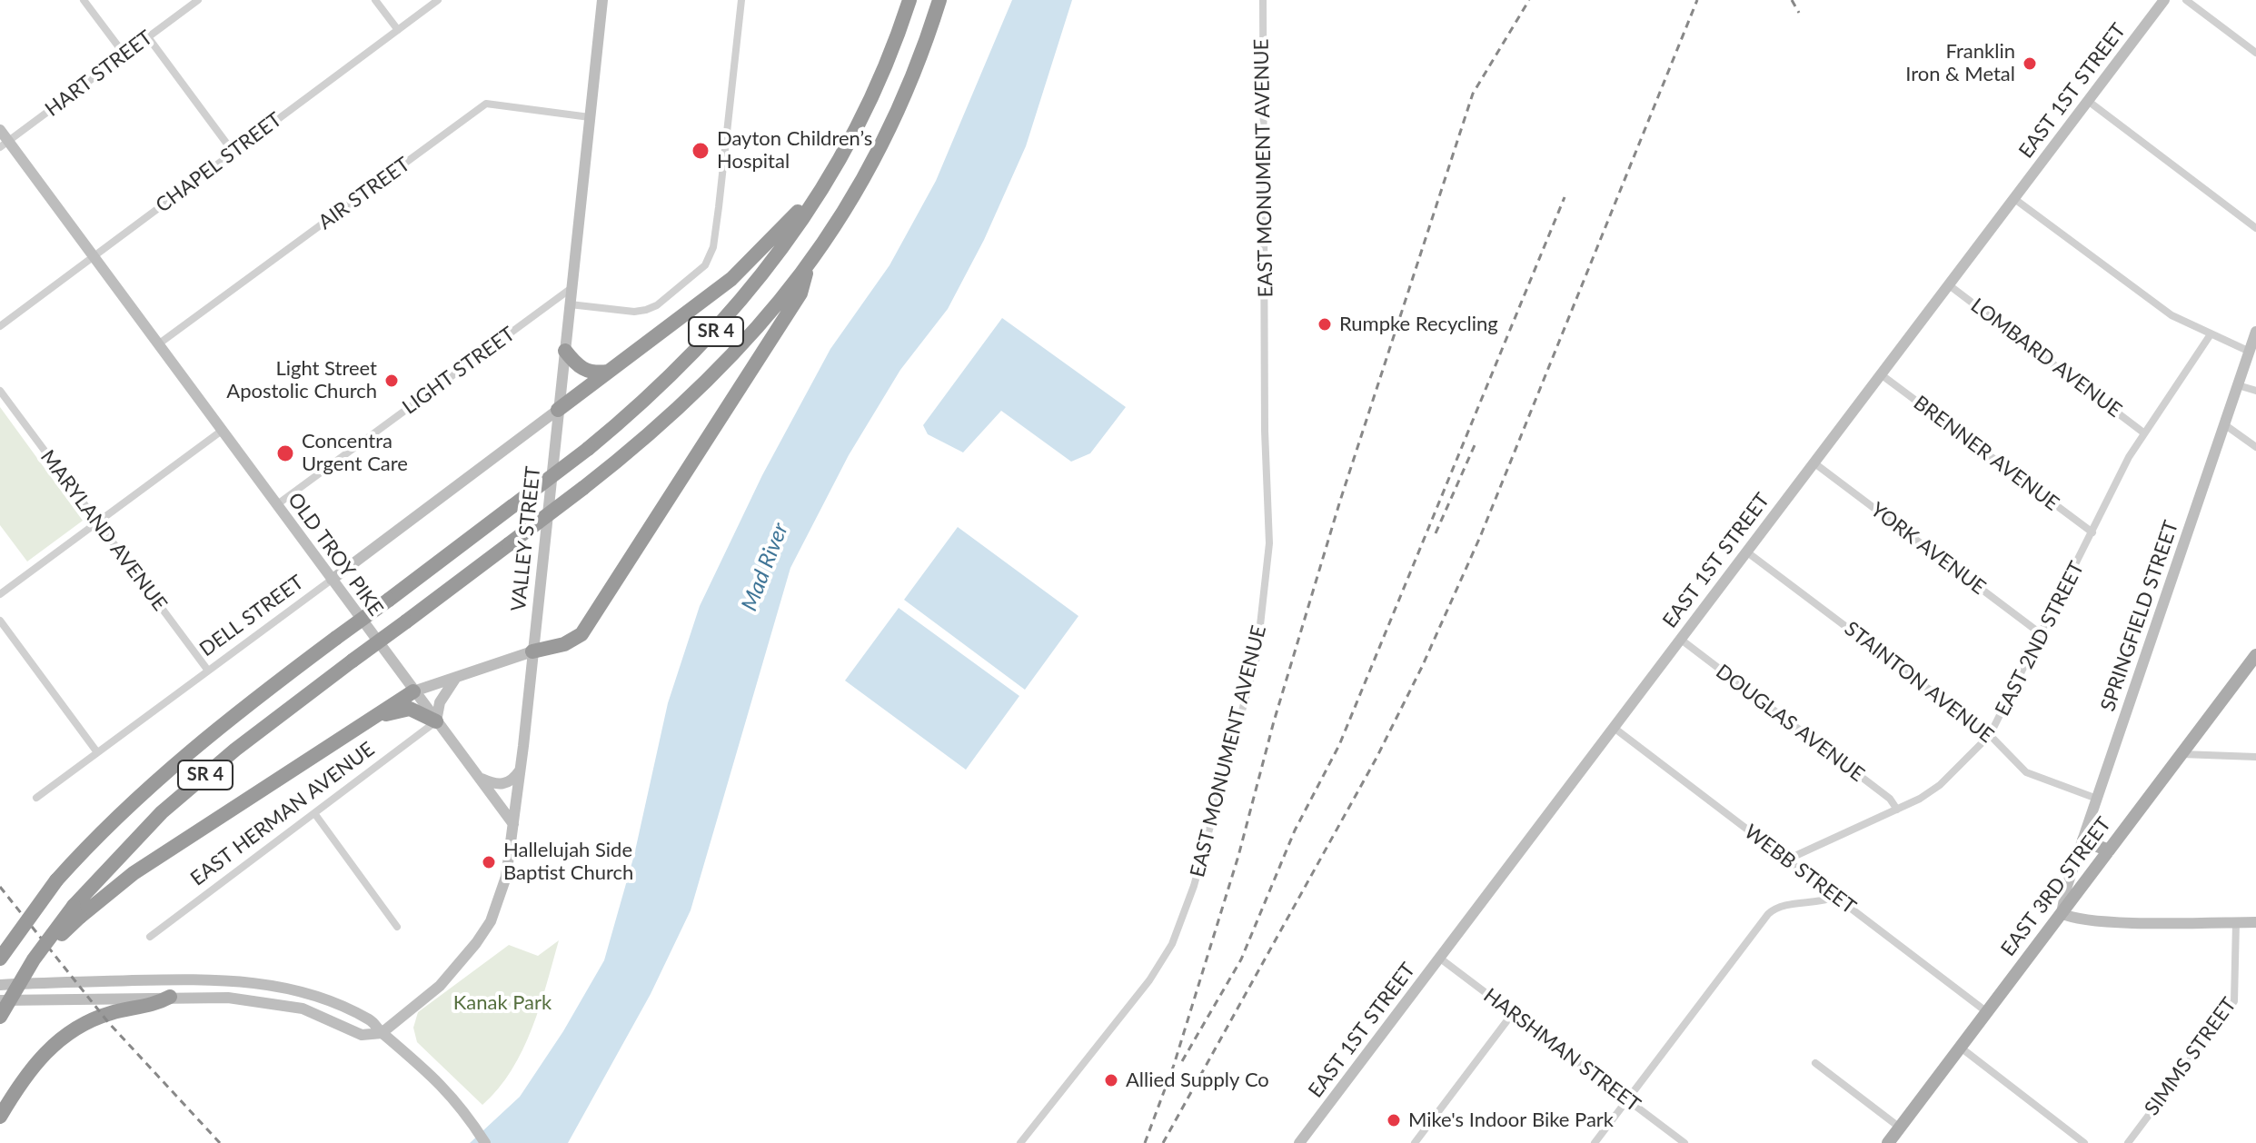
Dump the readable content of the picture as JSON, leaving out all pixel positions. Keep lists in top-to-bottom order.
{
  "streets": {
    "highway": ["SR 4"],
    "main road": [
      "EAST 1ST STREET",
      "VALLEY STREET",
      "OLD TROY PIKE",
      "DELL STREET",
      "SPRINGFIELD STREET",
      "EAST 3RD STREET"
    ],
    "street": [
      "HART STREET",
      "CHAPEL STREET",
      "EAST MONUMENT AVENUE",
      "AIR STREET",
      "LOMBARD AVENUE",
      "LIGHT STREET",
      "BRENNER AVENUE",
      "MARYLAND AVENUE",
      "YORK AVENUE",
      "EAST 2ND STREET",
      "STAINTON AVENUE",
      "DOUGLAS AVENUE",
      "EAST HERMAN AVENUE",
      "WEBB STREET",
      "HARSHMAN STREET",
      "SIMMS STREET"
    ]
  },
  "crossings": [
    ["HART STREET", "OLD TROY PIKE"],
    ["EAST 1ST STREET", "LOMBARD AVENUE"],
    ["EAST 1ST STREET", "BRENNER AVENUE"],
    ["EAST 1ST STREET", "YORK AVENUE"],
    ["EAST 1ST STREET", "STAINTON AVENUE"],
    ["EAST 1ST STREET", "DOUGLAS AVENUE"],
    ["EAST 1ST STREET", "WEBB STREET"],
    ["EAST 1ST STREET", "HARSHMAN STREET"],
    ["CHAPEL STREET", "OLD TROY PIKE"],
    ["AIR STREET", "VALLEY STREET"],
    ["AIR STREET", "OLD TROY PIKE"],
    ["LOMBARD AVENUE", "EAST 2ND STREET"],
    ["LIGHT STREET", "VALLEY STREET"],
    ["LIGHT STREET", "OLD TROY PIKE"],
    ["BRENNER AVENUE", "EAST 2ND STREET"],
    ["MARYLAND AVENUE", "DELL STREET"],
    ["VALLEY STREET", "OLD TROY PIKE"],
    ["VALLEY STREET", "DELL STREET"],
    ["YORK AVENUE", "EAST 2ND STREET"],
    ["OLD TROY PIKE", "DELL STREET"],
    ["OLD TROY PIKE", "EAST HERMAN AVENUE"],
    ["SPRINGFIELD STREET", "STAINTON AVENUE"],
    ["SPRINGFIELD STREET", "EAST 3RD STREET"],
    ["EAST 2ND STREET", "STAINTON AVENUE"],
    ["EAST 2ND STREET", "DOUGLAS AVENUE"],
    ["EAST 2ND STREET", "WEBB STREET"],
    ["WEBB STREET", "EAST 3RD STREET"]
  ],
  "water": ["Mad River"],
  "parks": ["Kanak Park"],
  "places": [
    "Franklin Iron & Metal",
    "Dayton Children’s Hospital",
    "Rumpke Recycling",
    "Light Street Apostolic Church",
    "Concentra Urgent Care",
    "Hallelujah Side Baptist Church",
    "Allied Supply Co",
    "Mike's Indoor Bike Park"
  ]
}
